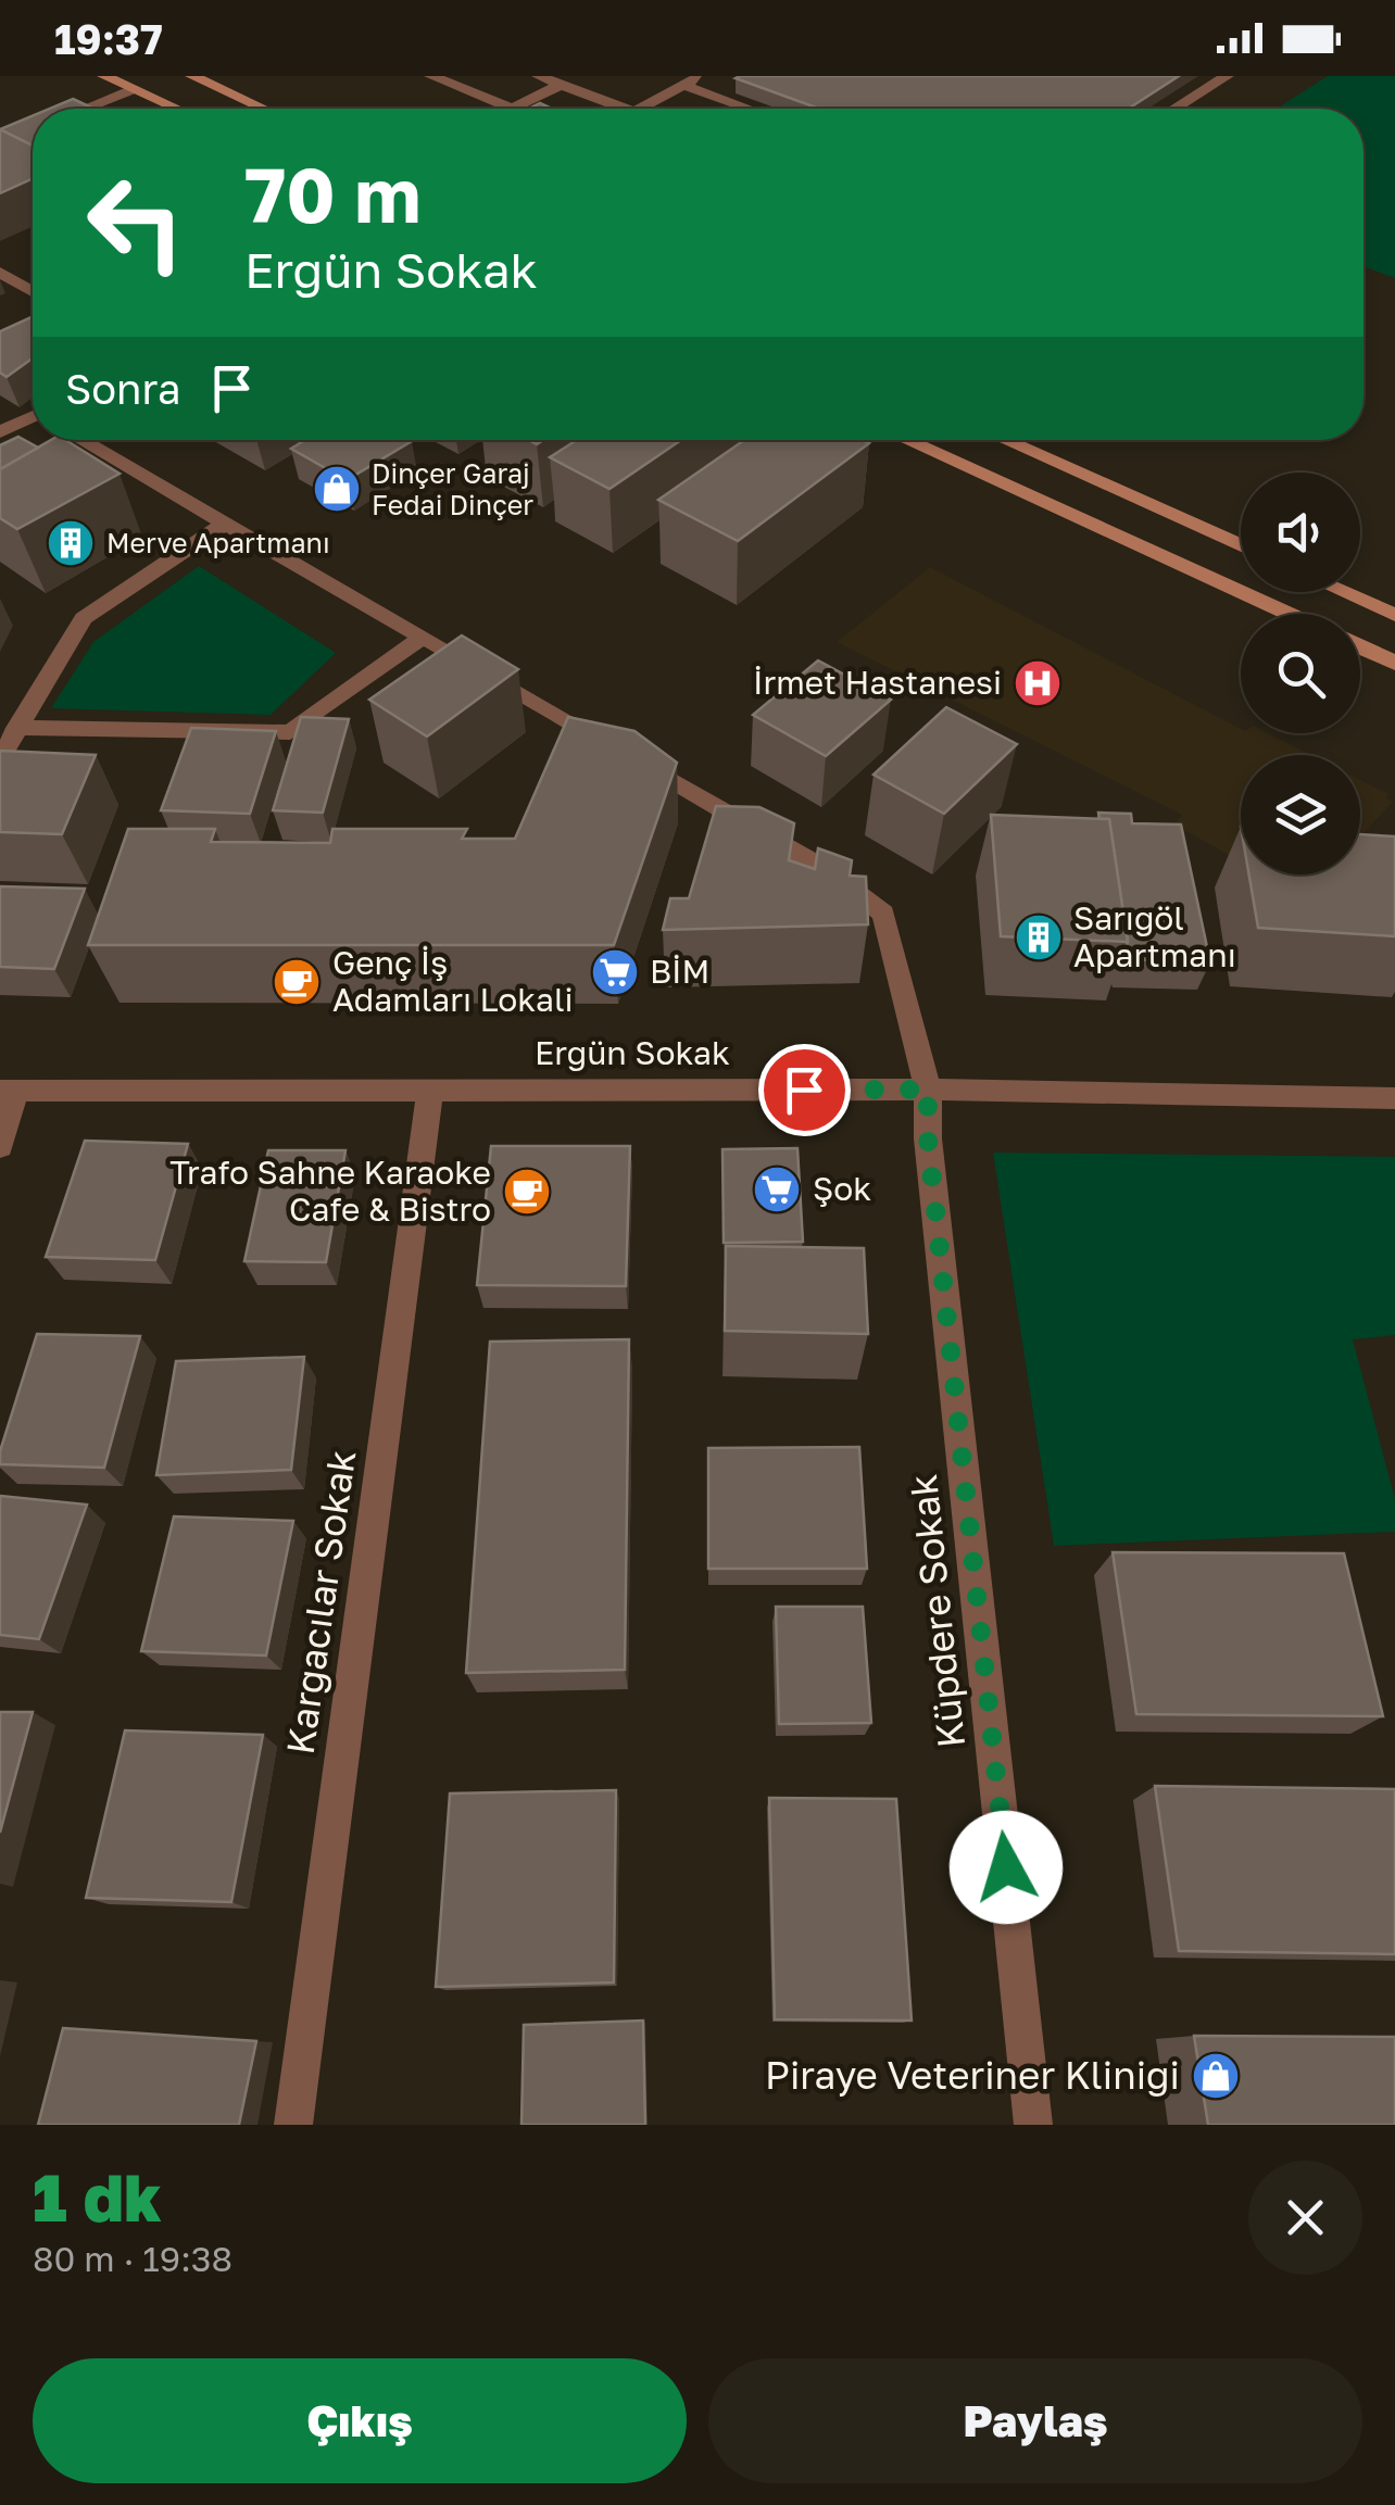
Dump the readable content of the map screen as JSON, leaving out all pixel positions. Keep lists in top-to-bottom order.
{
  "streets": {
    "street": ["Ergün Sokak", "Kargacılar Sokak", "Küpdere Sokak"]
  },
  "crossings": [
    ["Ergün Sokak", "Kargacılar Sokak"],
    ["Ergün Sokak", "Küpdere Sokak"]
  ],
  "places": {
    "shop": ["Dinçer Garaj Fedai Dinçer", "Piraye Veteriner Kliniği"],
    "building": ["Merve Apartmanı", "Sarıgöl Apartmanı"],
    "hospital": ["İrmet Hastanesi"],
    "supermarket": ["BİM", "Şok"],
    "cafe": ["Genç İş Adamları Lokali", "Trafo Sahne Karaoke Cafe & Bistro"]
  },
  "page": {
    "status": "19:37",
    "turn": ["70 m", "Ergün Sokak"],
    "then": "Sonra",
    "heading": ["1 dk", "80 m · 19:38"],
    "buttons": ["Çıkış", "Paylaş"]
  }
}
